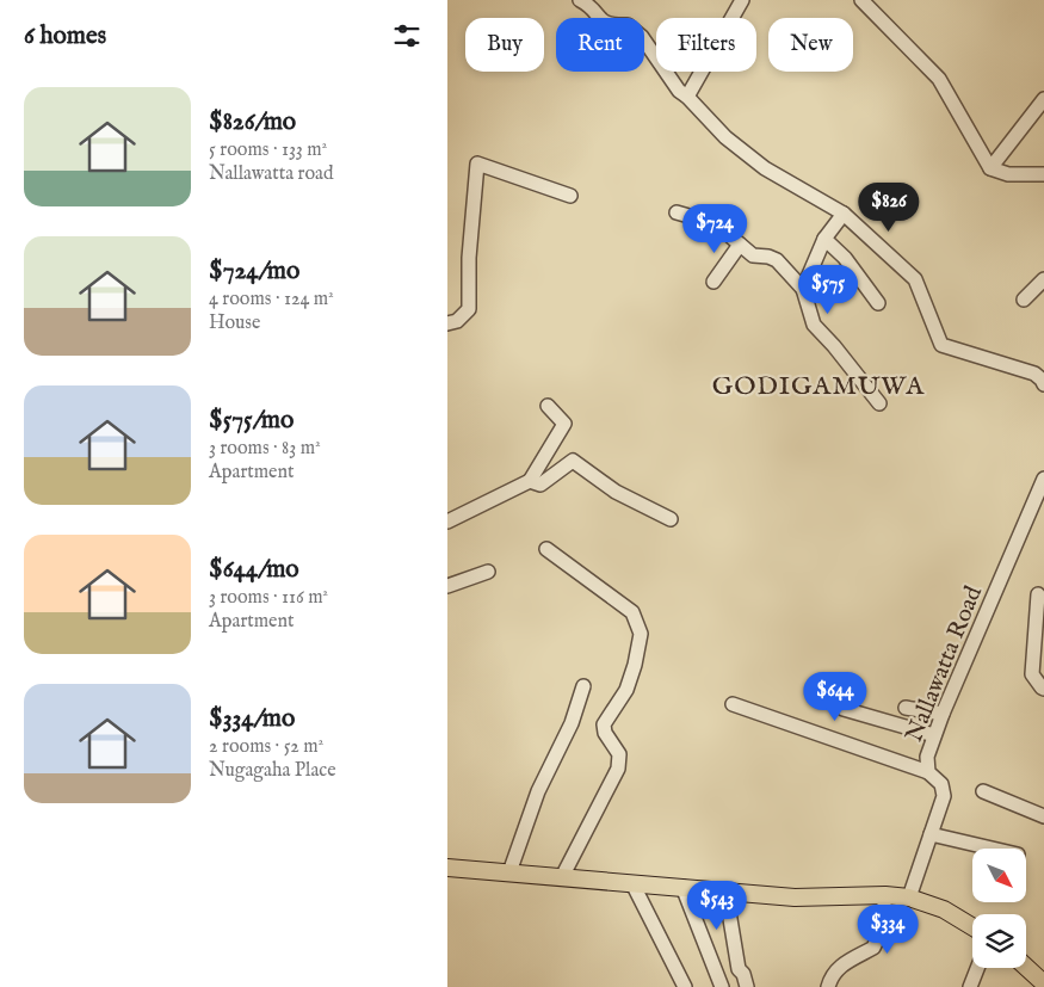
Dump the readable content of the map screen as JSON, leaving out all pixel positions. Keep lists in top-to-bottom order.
{
  "streets": {
    "street": ["Nallawatta Road"]
  },
  "districts": ["GODIGAMUWA"],
  "north": "bottom right",
  "page": {
    "heading": "6 homes",
    "chip": [
      "Buy",
      "Rent",
      "Filters",
      "New"
    ],
    "list": [
      {
        "name": "$826/mo",
        "note": "5 rooms · 133 m² · Nallawatta road"
      },
      {
        "name": "$724/mo",
        "note": "4 rooms · 124 m² · House"
      },
      {
        "name": "$575/mo",
        "note": "3 rooms · 83 m² · Apartment"
      },
      {
        "name": "$644/mo",
        "note": "3 rooms · 116 m² · Apartment"
      },
      {
        "name": "$334/mo",
        "note": "2 rooms · 52 m² · Nugagaha Place"
      }
    ],
    "price": [
      "$826",
      "$724",
      "$575",
      "$644",
      "$543",
      "$334"
    ]
  }
}
